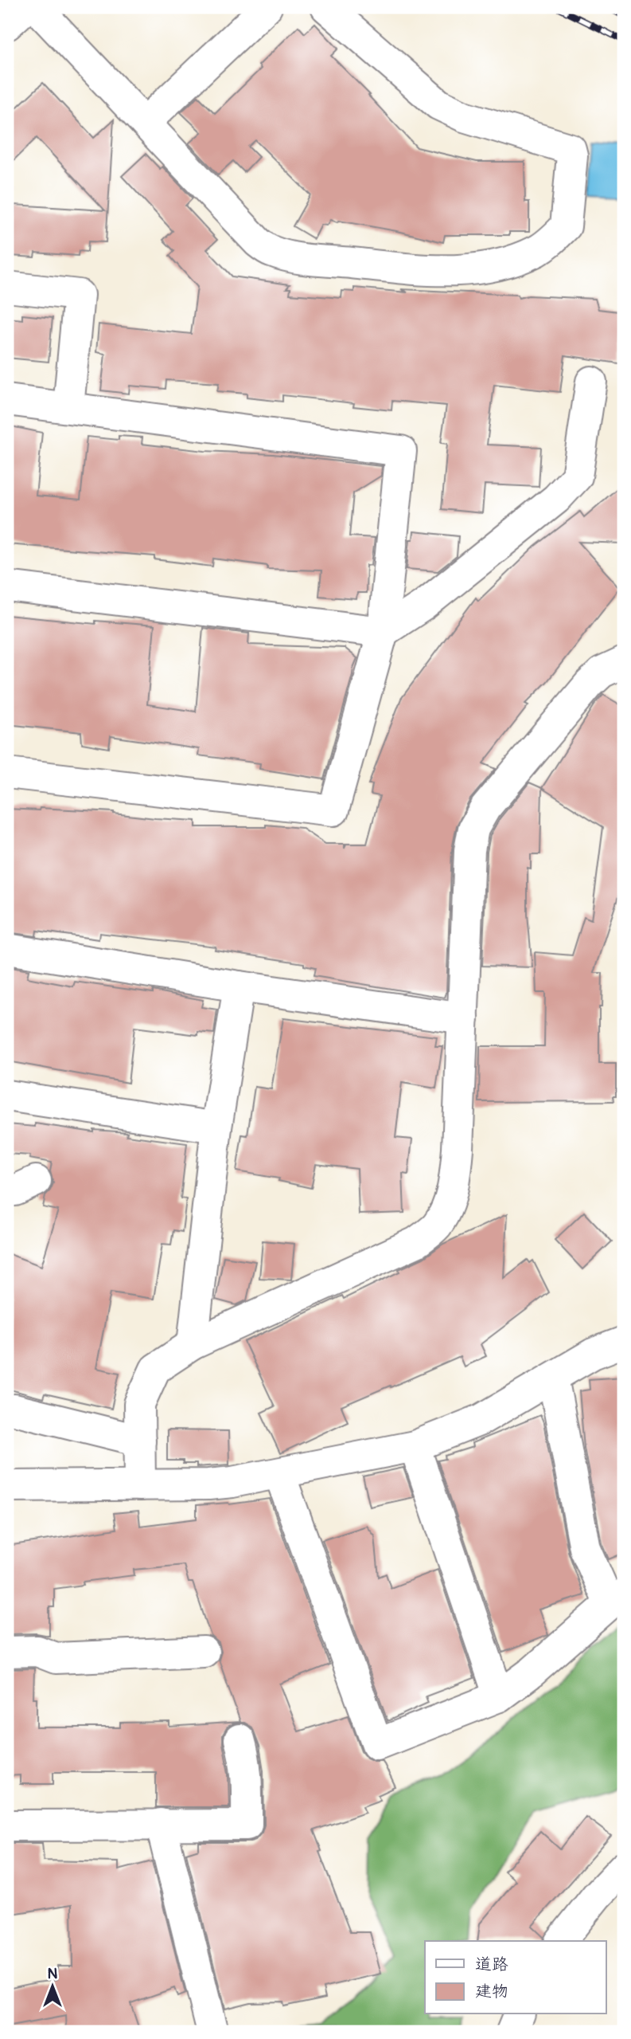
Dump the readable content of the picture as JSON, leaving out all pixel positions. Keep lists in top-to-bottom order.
{
  "legend": ["道路", "建物"],
  "north": "top"
}
